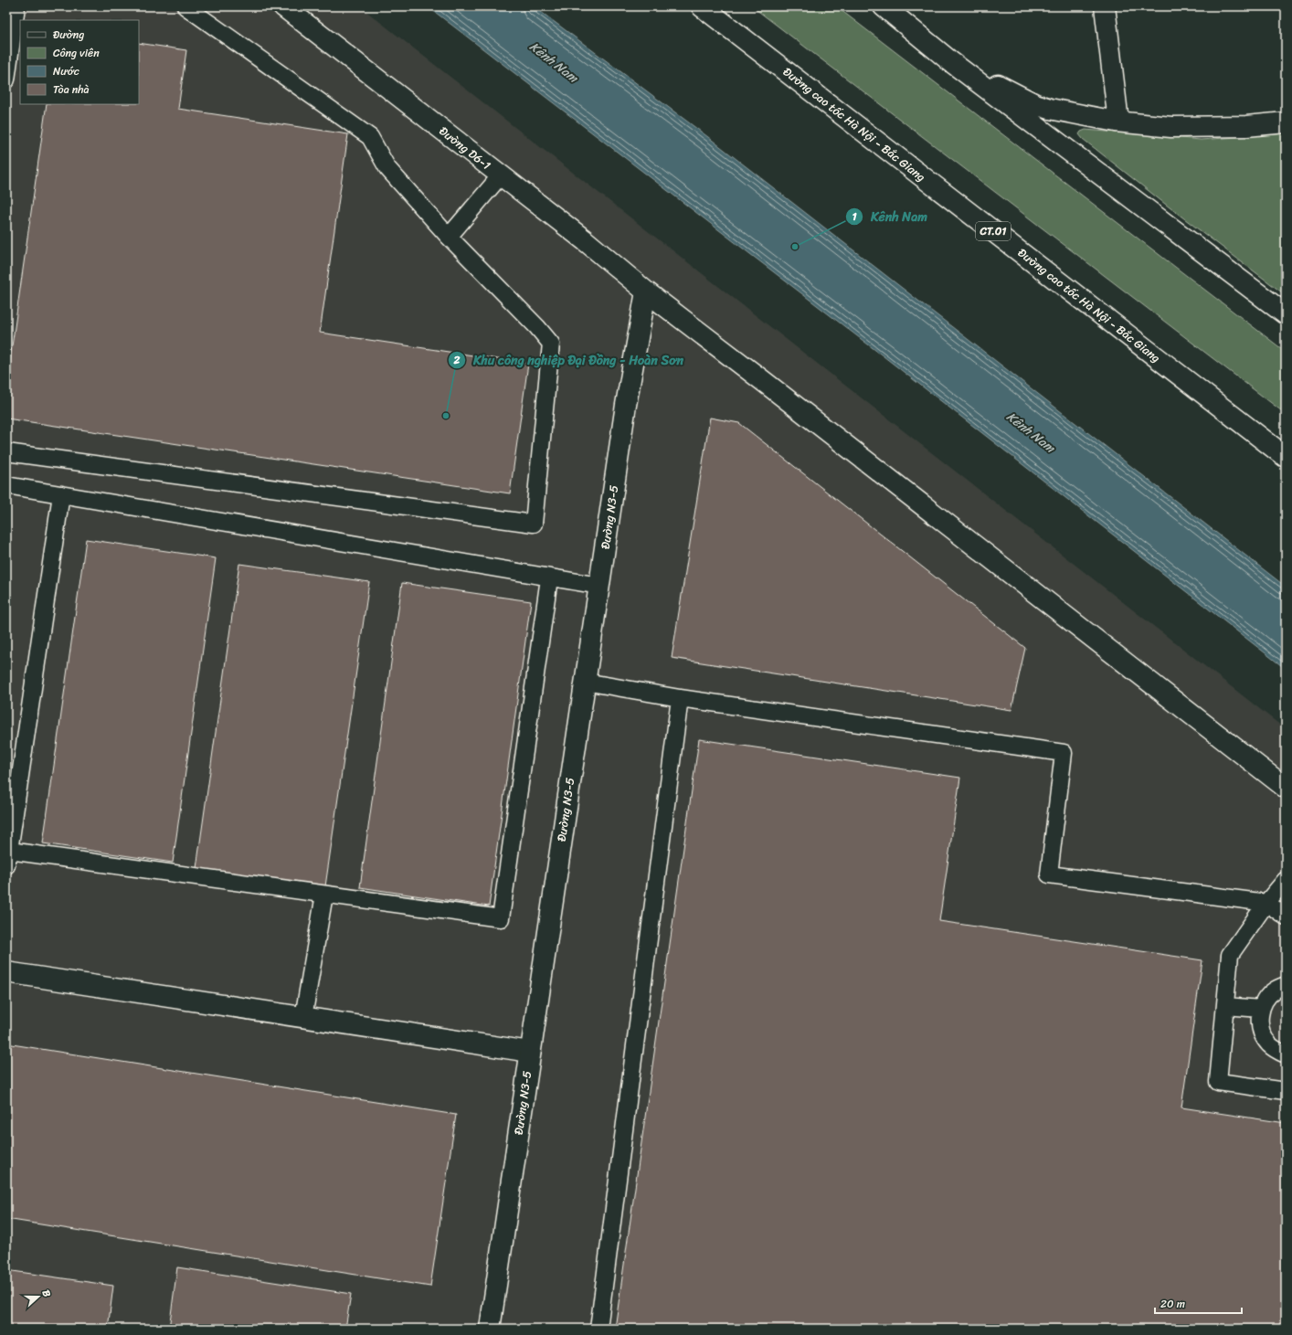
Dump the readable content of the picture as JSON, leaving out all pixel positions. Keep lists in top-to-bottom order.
{
  "streets": {
    "main road": [
      "Đường cao tốc Hà Nội - Bắc Giang",
      "Đường D6-1",
      "CT.01",
      "Đường N3-5"
    ]
  },
  "crossings": [
    ["Đường D6-1", "Đường N3-5"]
  ],
  "water": ["Kênh Nam"],
  "places": ["Kênh Nam", "Khu công nghiệp Đại Đồng - Hoàn Sơn"],
  "legend": [
    "Đường",
    "Công viên",
    "Nước",
    "Tòa nhà"
  ],
  "scale_bar": "20 m",
  "north": "right"
}
